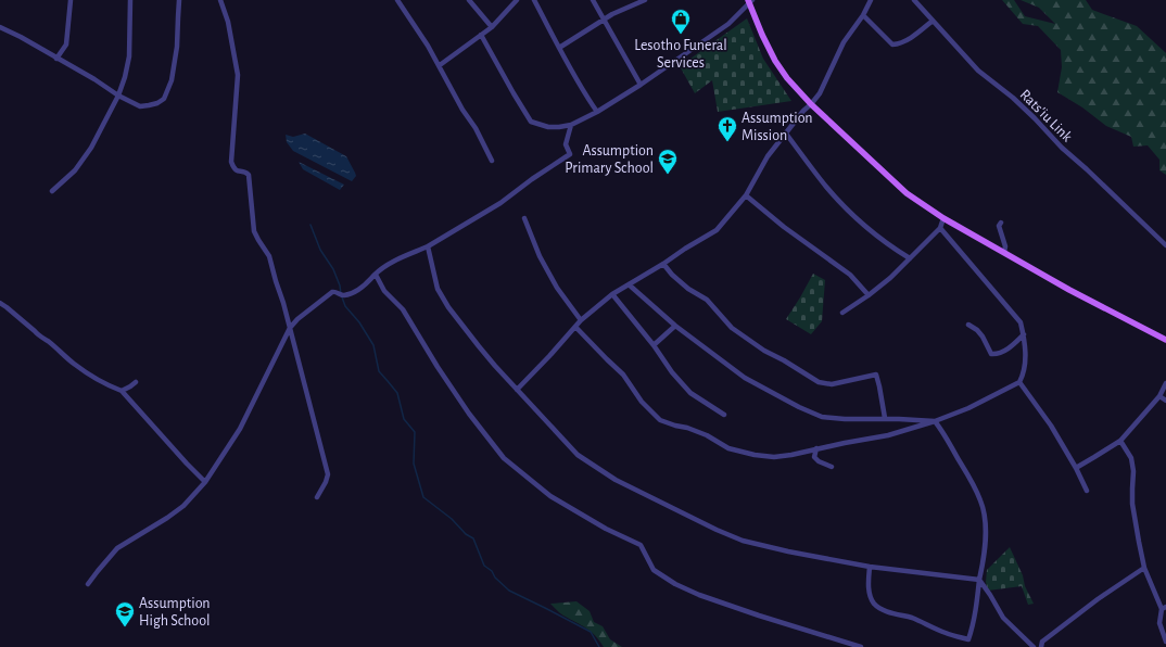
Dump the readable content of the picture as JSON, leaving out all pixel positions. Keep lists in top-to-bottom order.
{
  "streets": {
    "street": ["Rats'iu Link"]
  },
  "places": {
    "shop": ["Lesotho Funeral Services"],
    "church": ["Assumption Mission"],
    "school or university": ["Assumption Primary School", "Assumption High School"]
  }
}
